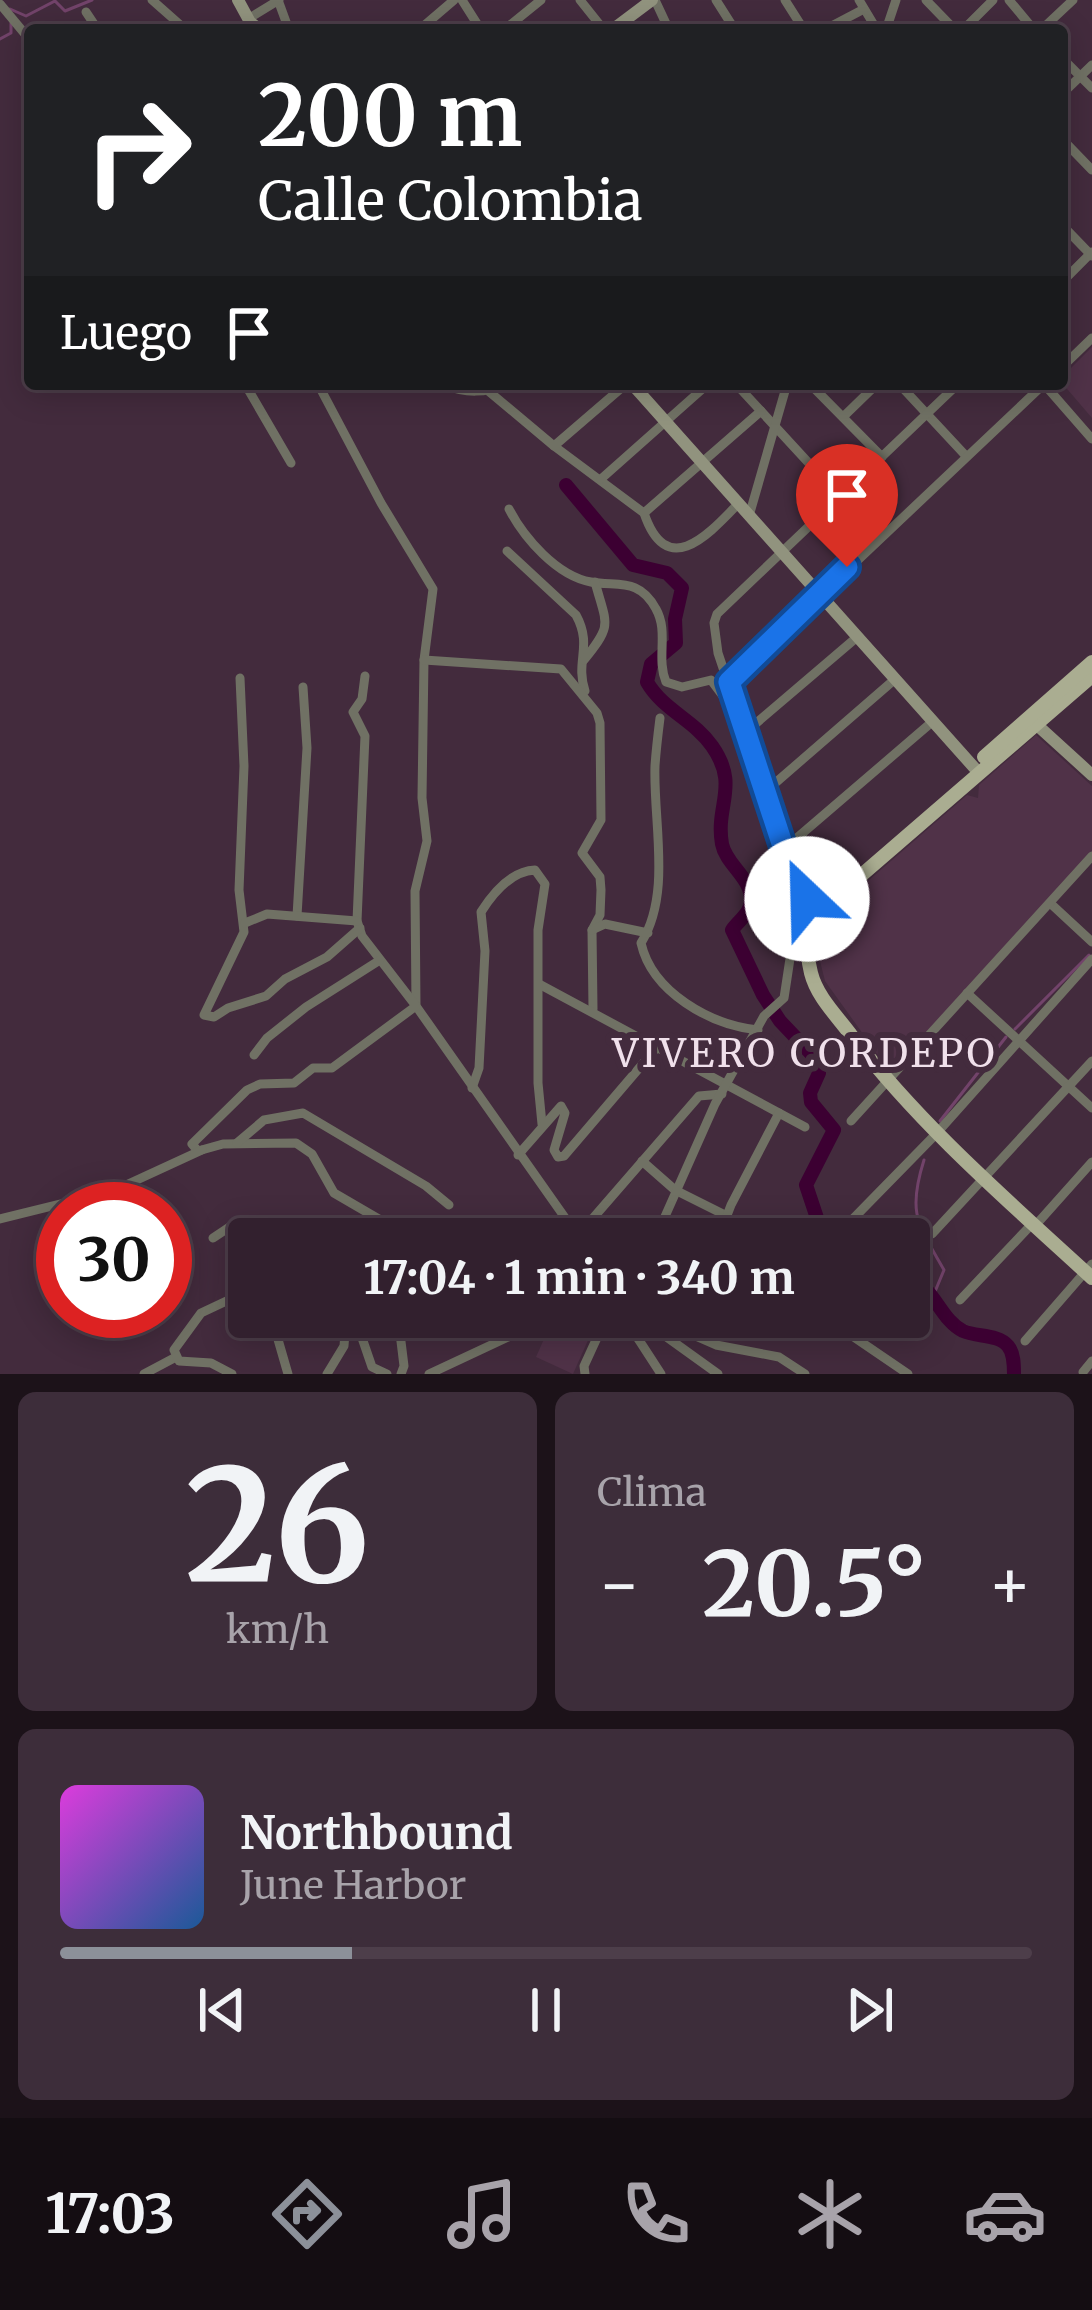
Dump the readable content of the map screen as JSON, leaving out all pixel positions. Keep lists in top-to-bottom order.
{
  "districts": ["VIVERO CORDEPO"],
  "page": {
    "turn": ["200 m", "Calle Colombia"],
    "then": "Luego",
    "limit": "30",
    "trip": "17:04 · 1 min · 340 m",
    "tile": [
      ["26", "km/h"],
      "Clima"
    ],
    "heat": ["−", "20.5°", "+"],
    "song": ["Northbound", "June Harbor"],
    "tabs": "17:03"
  }
}
